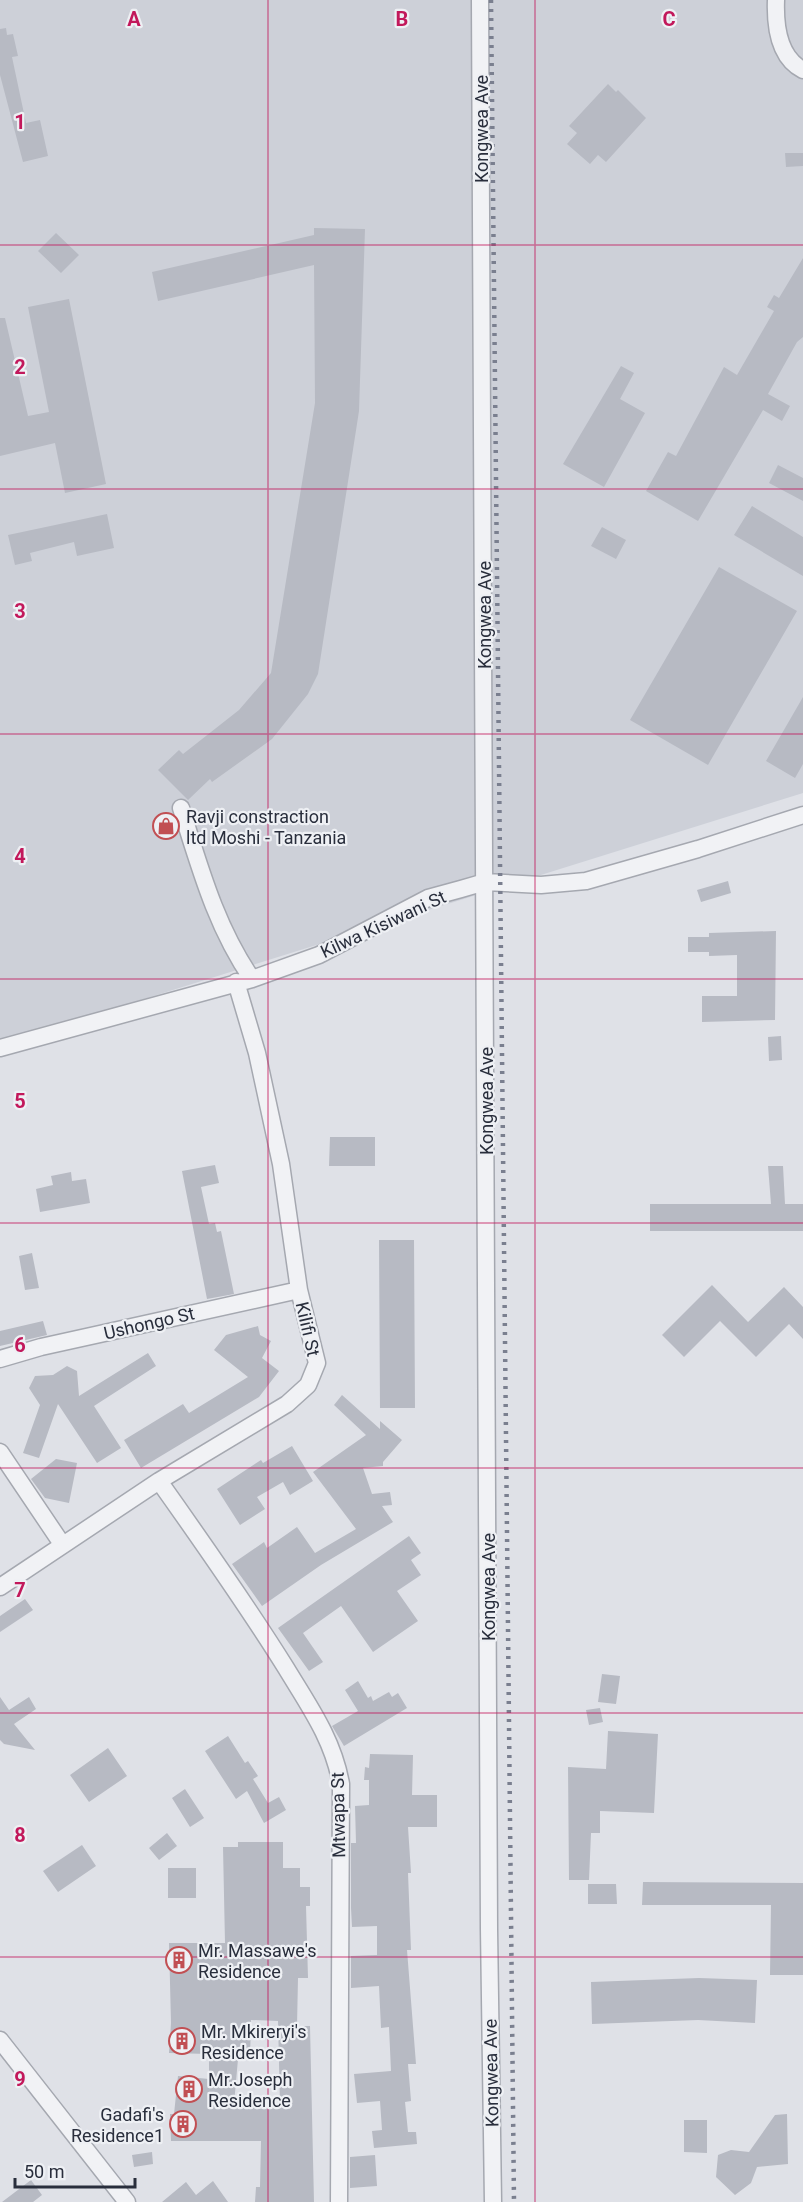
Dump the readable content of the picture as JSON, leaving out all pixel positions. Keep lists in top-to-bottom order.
{
  "streets": {
    "street": [
      "Kongwea Ave",
      "Kilwa Kisiwani St",
      "Ushongo St",
      "Kilifi St",
      "Mtwapa St"
    ]
  },
  "crossings": [
    ["Kongwea Ave", "Kilwa Kisiwani St"],
    ["Kilwa Kisiwani St", "Kilifi St"],
    ["Ushongo St", "Kilifi St"],
    ["Kilifi St", "Mtwapa St"]
  ],
  "places": {
    "shop": ["Ravji constraction ltd Moshi - Tanzania"],
    "building": [
      "Mr. Massawe's Residence",
      "Mr. Mkireryi's Residence",
      "Mr.Joseph Residence",
      "Gadafi's Residence1"
    ]
  },
  "scale_bar": "50 m",
  "grid": {
    "columns": ["A", "B", "C"],
    "rows": [
      "1",
      "2",
      "3",
      "4",
      "5",
      "6",
      "7",
      "8",
      "9"
    ]
  }
}
